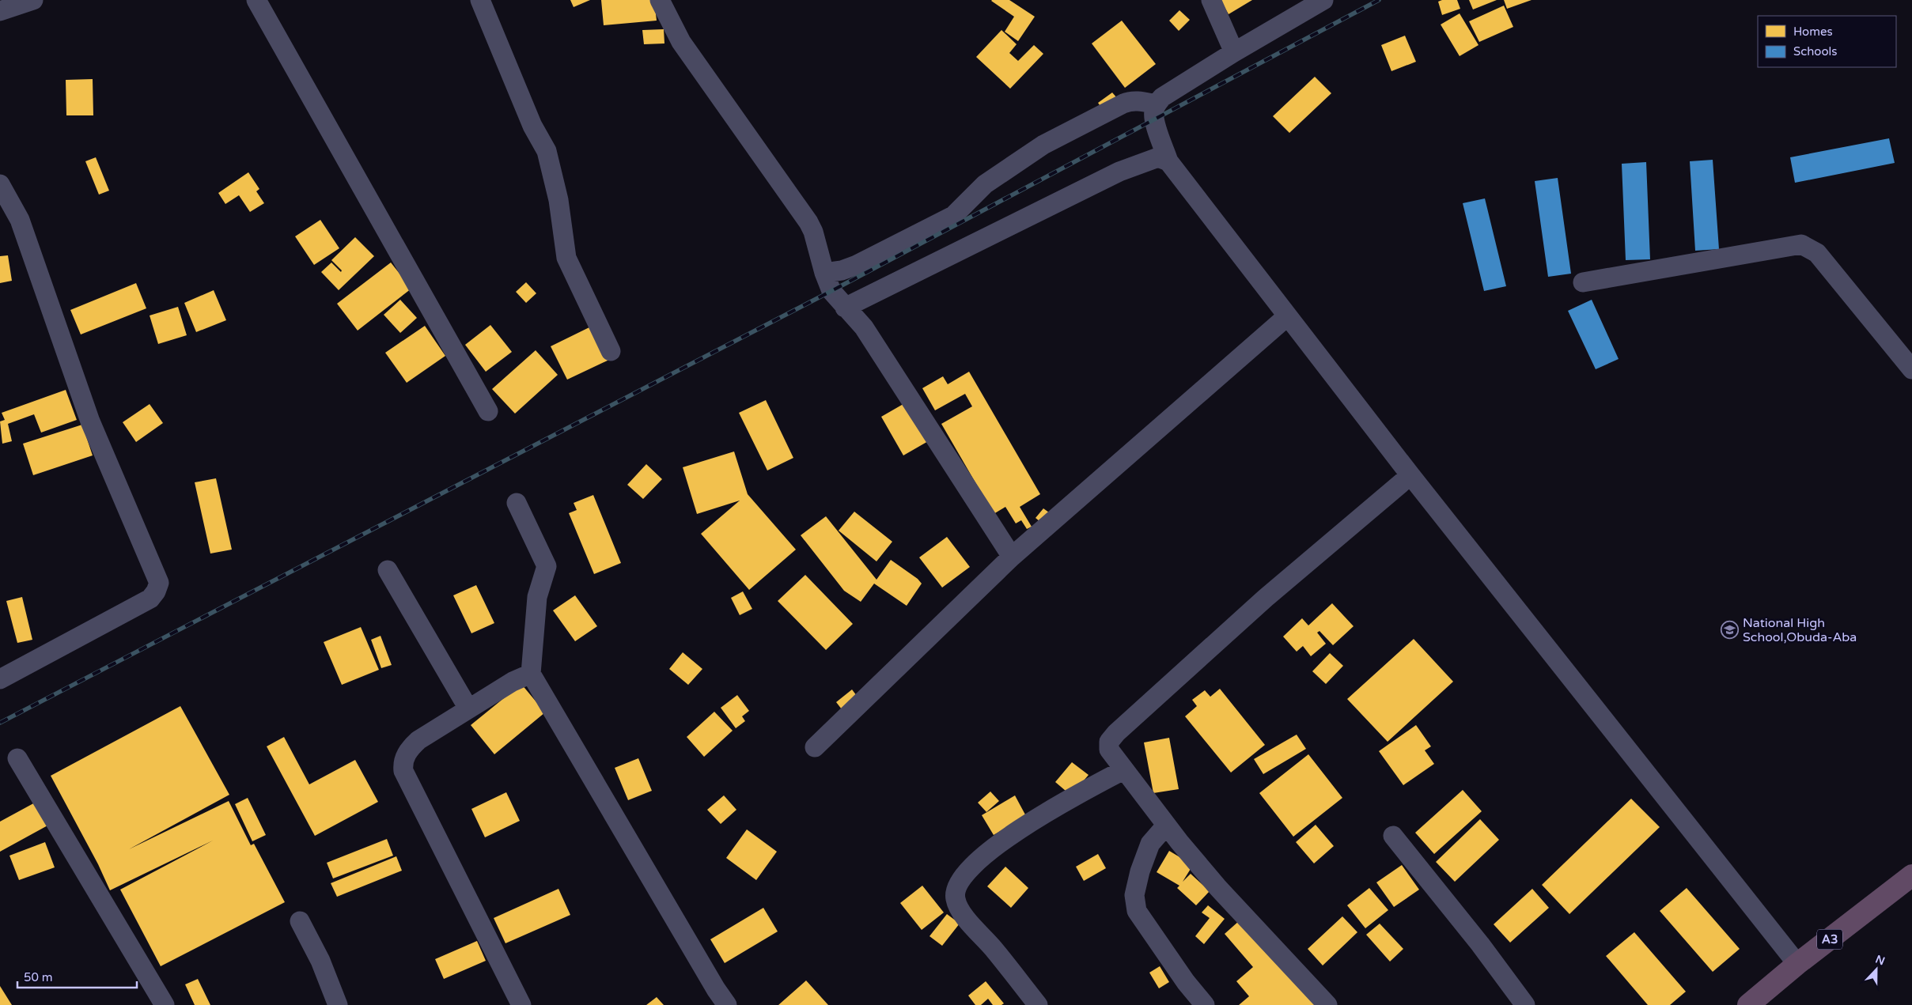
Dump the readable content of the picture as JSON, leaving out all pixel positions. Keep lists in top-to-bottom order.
{
  "streets": {
    "highway": ["A3"]
  },
  "places": {
    "school or university": ["National High School,Obuda-Aba"]
  },
  "legend": ["Homes", "Schools"],
  "scale_bar": "50 m",
  "north": "top"
}
